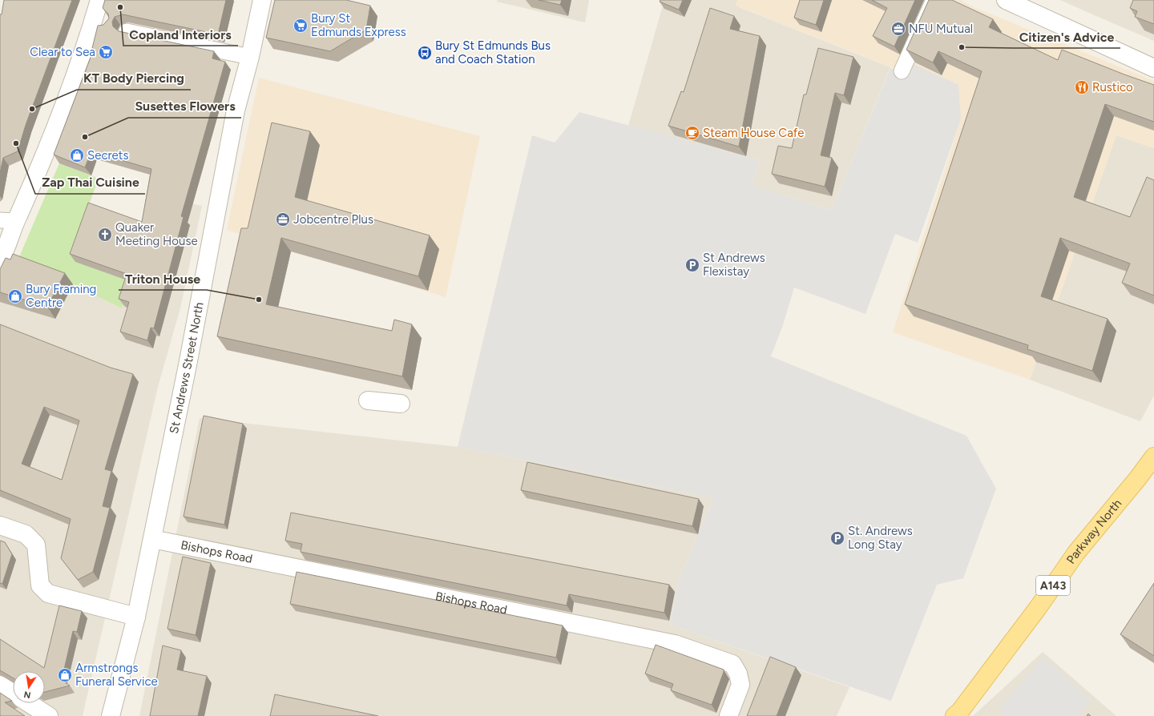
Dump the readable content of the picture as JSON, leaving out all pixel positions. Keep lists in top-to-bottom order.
{
  "streets": {
    "main road": ["Parkway North", "A143"],
    "street": ["St Andrews Street North", "Bishops Road"]
  },
  "crossings": [
    ["St Andrews Street North", "Bishops Road"]
  ],
  "places": {
    "other": [
      "Copland Interiors",
      "Citizen's Advice",
      "KT Body Piercing",
      "Susettes Flowers",
      "Zap Thai Cuisine",
      "Triton House"
    ],
    "supermarket": ["Bury St Edmunds Express", "Clear to Sea"],
    "office": ["NFU Mutual", "Jobcentre Plus"],
    "bus stop": ["Bury St Edmunds Bus and Coach Station"],
    "restaurant": ["Rustico"],
    "cafe": ["Steam House Cafe"],
    "shop": ["Secrets", "Bury Framing Centre", "Armstrongs Funeral Service"],
    "church": ["Quaker Meeting House"],
    "parking": ["St Andrews Flexistay", "St. Andrews Long Stay"]
  },
  "north": "bottom"
}
